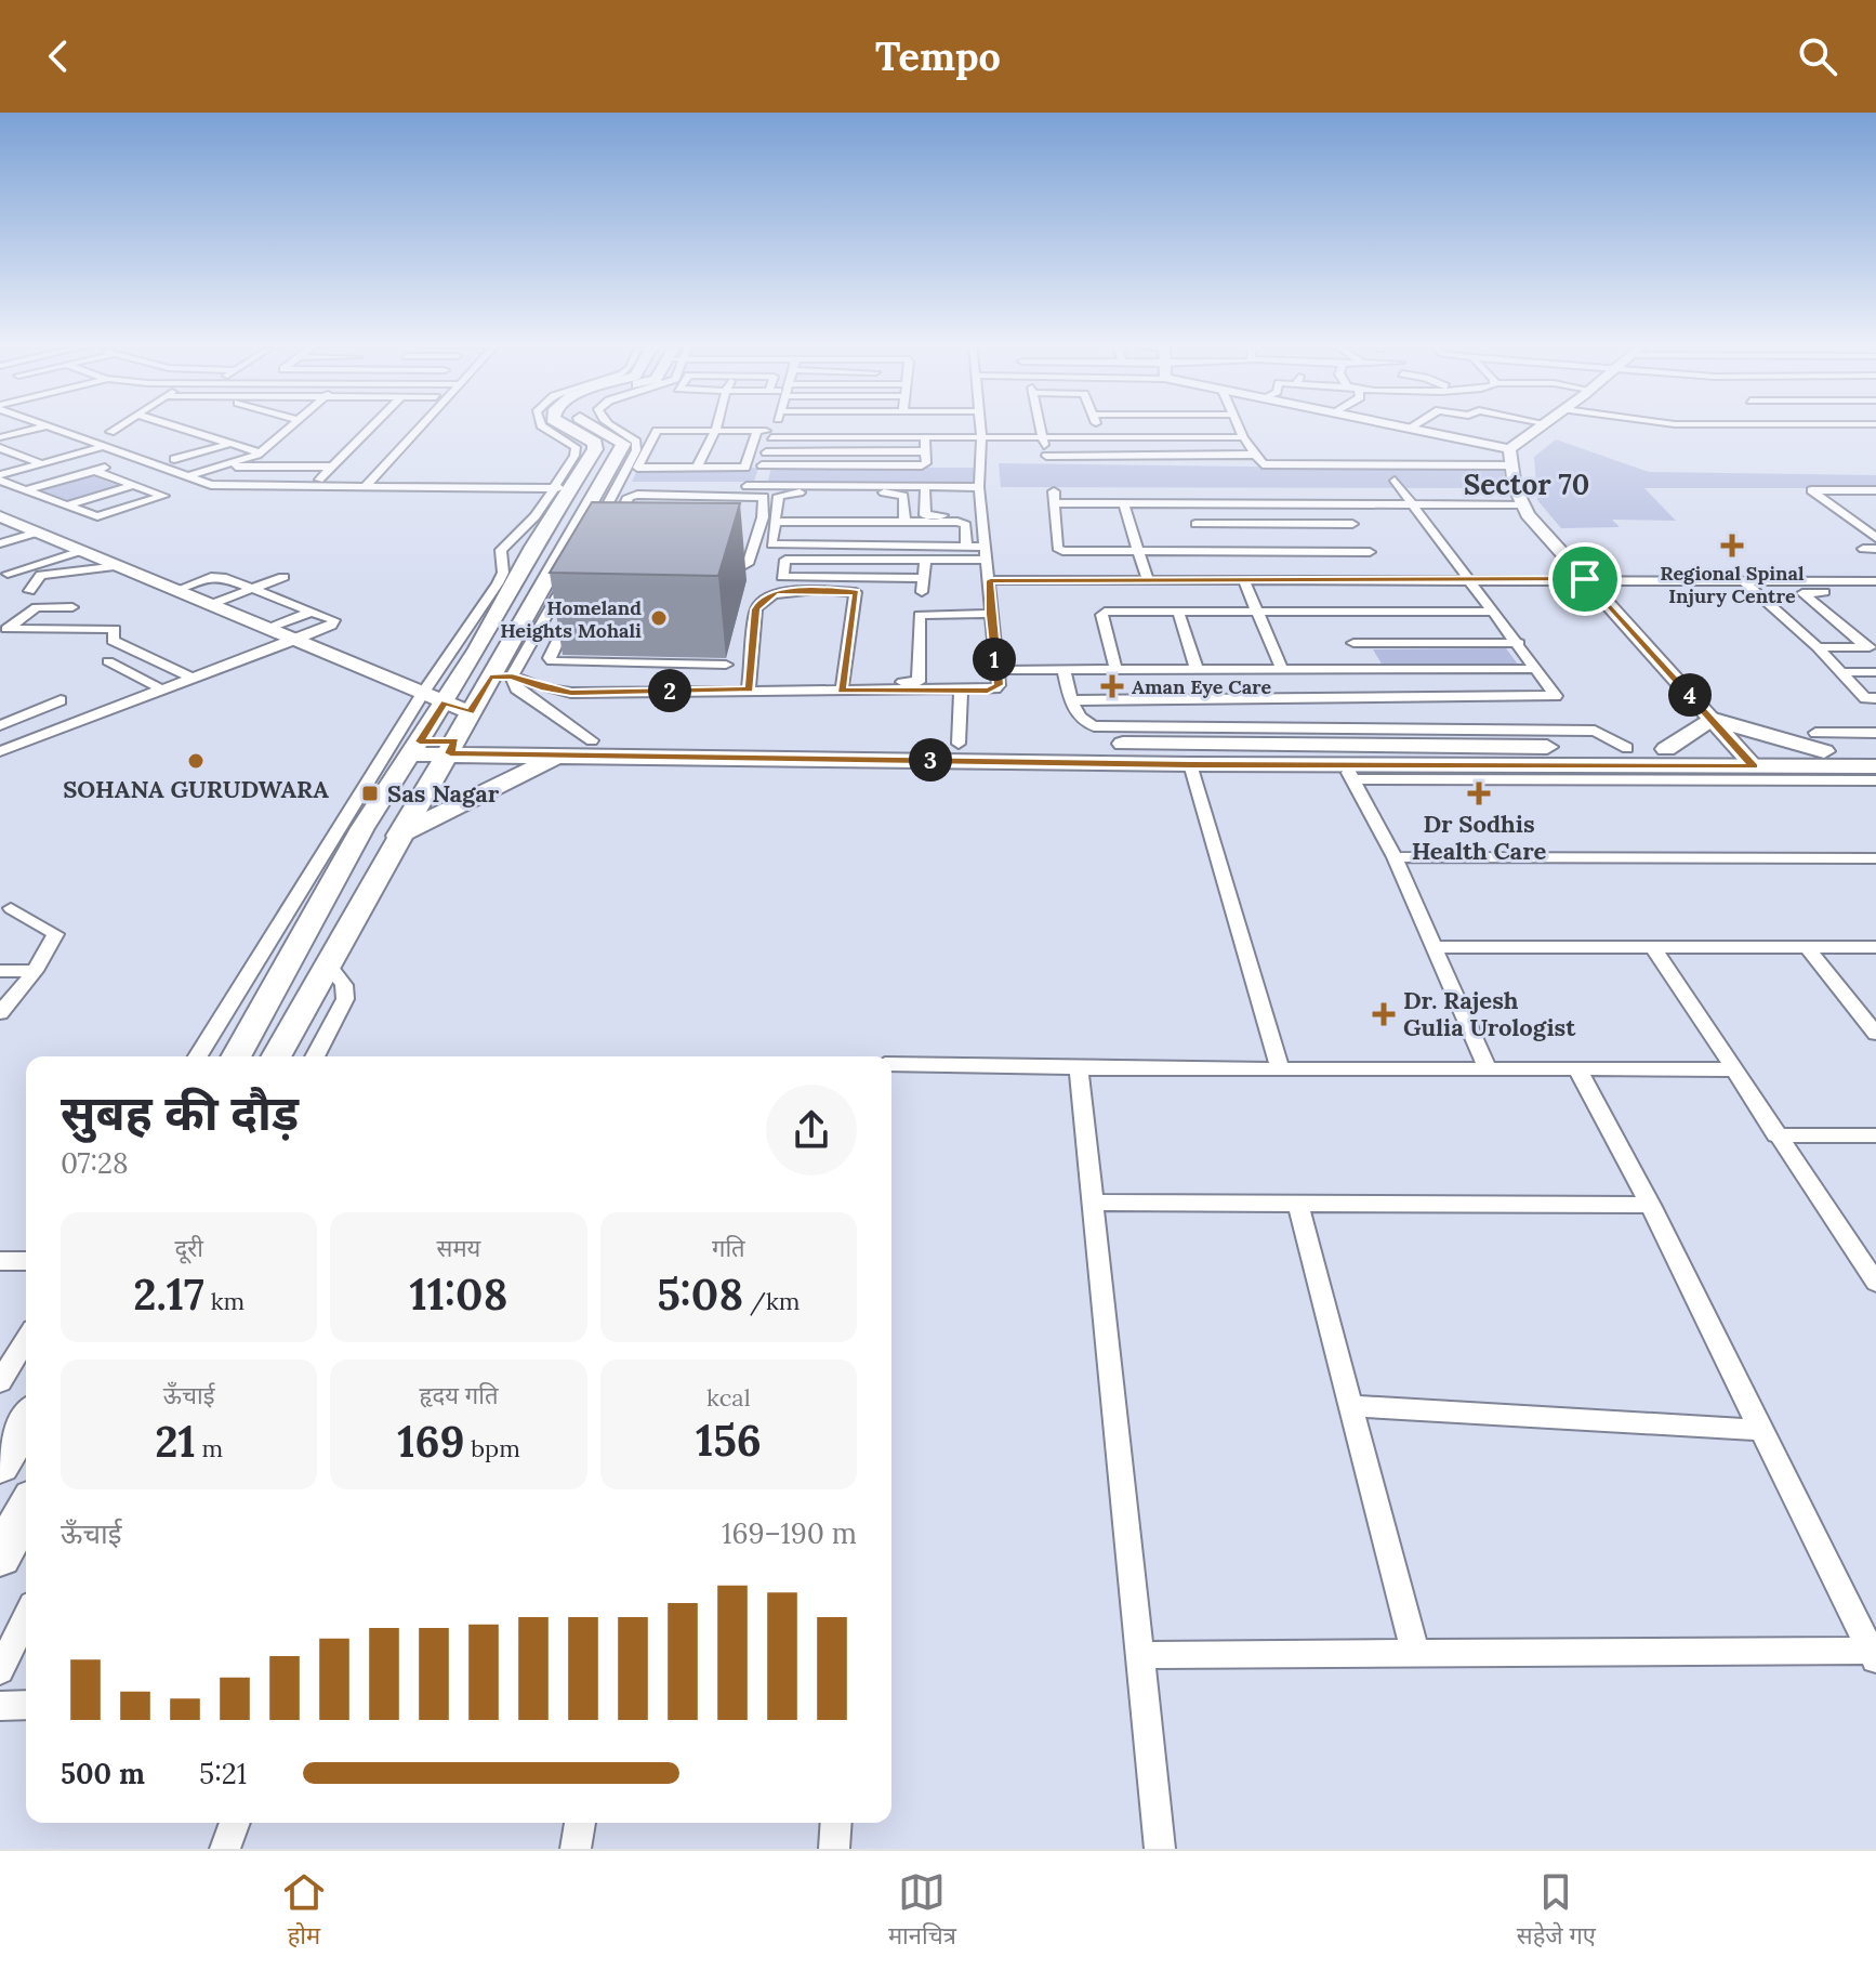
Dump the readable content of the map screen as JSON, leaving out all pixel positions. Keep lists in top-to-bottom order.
{
  "districts": ["Sector 70"],
  "places": {
    "health": [
      "Regional Spinal Injury Centre",
      "Aman Eye Care",
      "Dr Sodhis Health Care",
      "Dr. Rajesh Gulia Urologist"
    ],
    "other": ["Homeland Heights Mohali", "SOHANA GURUDWARA"],
    "transit": ["Sas Nagar"]
  },
  "page": {
    "header": "Tempo",
    "pins": [
      "1",
      "2",
      "4",
      "3"
    ],
    "heading": ["सुबह की दौड़", "07:28"],
    "stats": [
      ["दूरी", "2.17 km"],
      ["समय", "11:08"],
      ["गति", "5:08 /km"],
      ["ऊँचाई", "21 m"],
      ["हृदय गति", "169 bpm"],
      ["kcal", "156"]
    ],
    "chart": ["ऊँचाई", "169–190 m"],
    "list": [
      {
        "name": "500 m",
        "note": "5:21"
      }
    ],
    "tabs": ["होम", "मानचित्र", "सहेजे गए"]
  }
}
